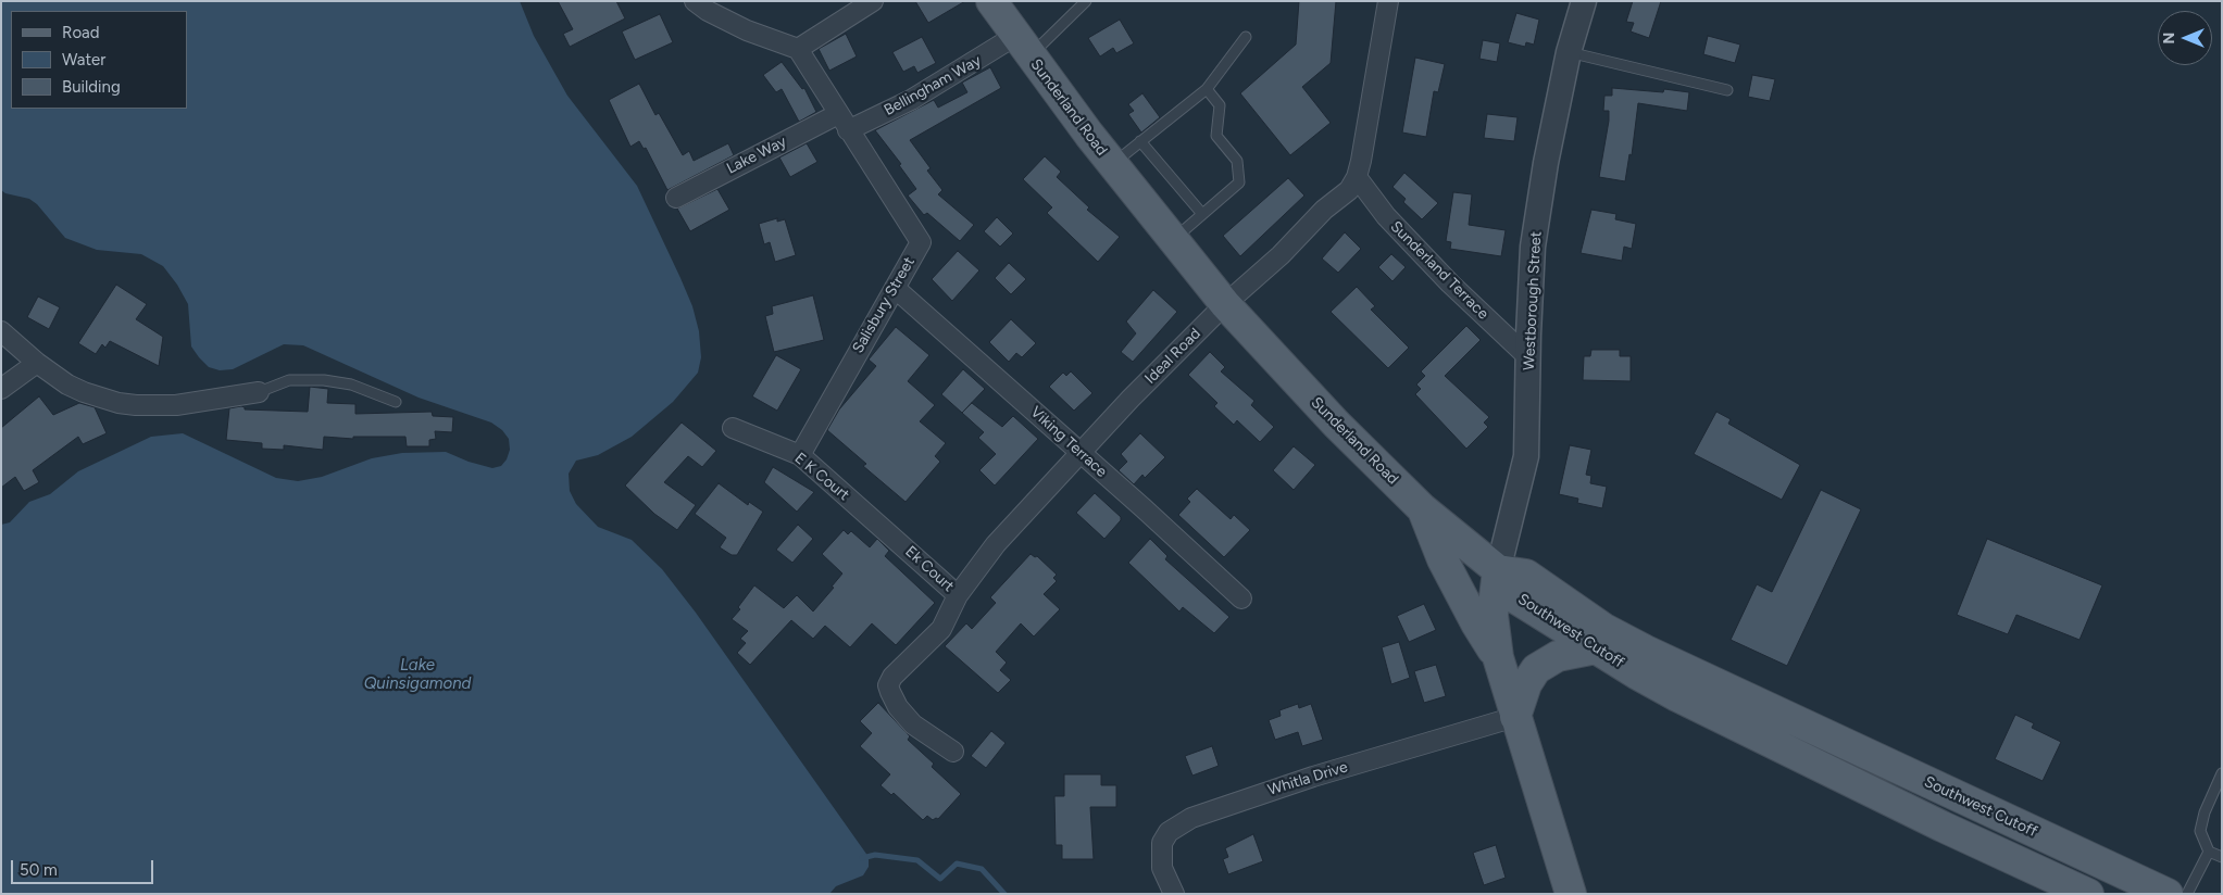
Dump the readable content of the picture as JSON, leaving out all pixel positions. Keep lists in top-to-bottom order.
{
  "streets": {
    "main road": ["Sunderland Road", "Southwest Cutoff"],
    "street": [
      "Bellingham Way",
      "Lake Way",
      "Sunderland Terrace",
      "Westborough Street",
      "Salisbury Street",
      "Ideal Road",
      "Viking Terrace",
      "E K Court",
      "Ek Court",
      "Whitla Drive"
    ]
  },
  "crossings": [
    ["Bellingham Way", "Sunderland Road"],
    ["Bellingham Way", "Salisbury Street"],
    ["Sunderland Road", "Westborough Street"],
    ["Sunderland Road", "Ideal Road"],
    ["Sunderland Road", "Southwest Cutoff"],
    ["Lake Way", "Salisbury Street"],
    ["Sunderland Terrace", "Westborough Street"],
    ["Sunderland Terrace", "Ideal Road"],
    ["Westborough Street", "Southwest Cutoff"],
    ["Salisbury Street", "Viking Terrace"],
    ["Salisbury Street", "E K Court"],
    ["Ideal Road", "Viking Terrace"],
    ["Ideal Road", "Ek Court"],
    ["E K Court", "Ek Court"]
  ],
  "water": ["Lake Quinsigamond"],
  "legend": ["Road", "Water", "Building"],
  "scale_bar": "50 m",
  "north": "left"
}
